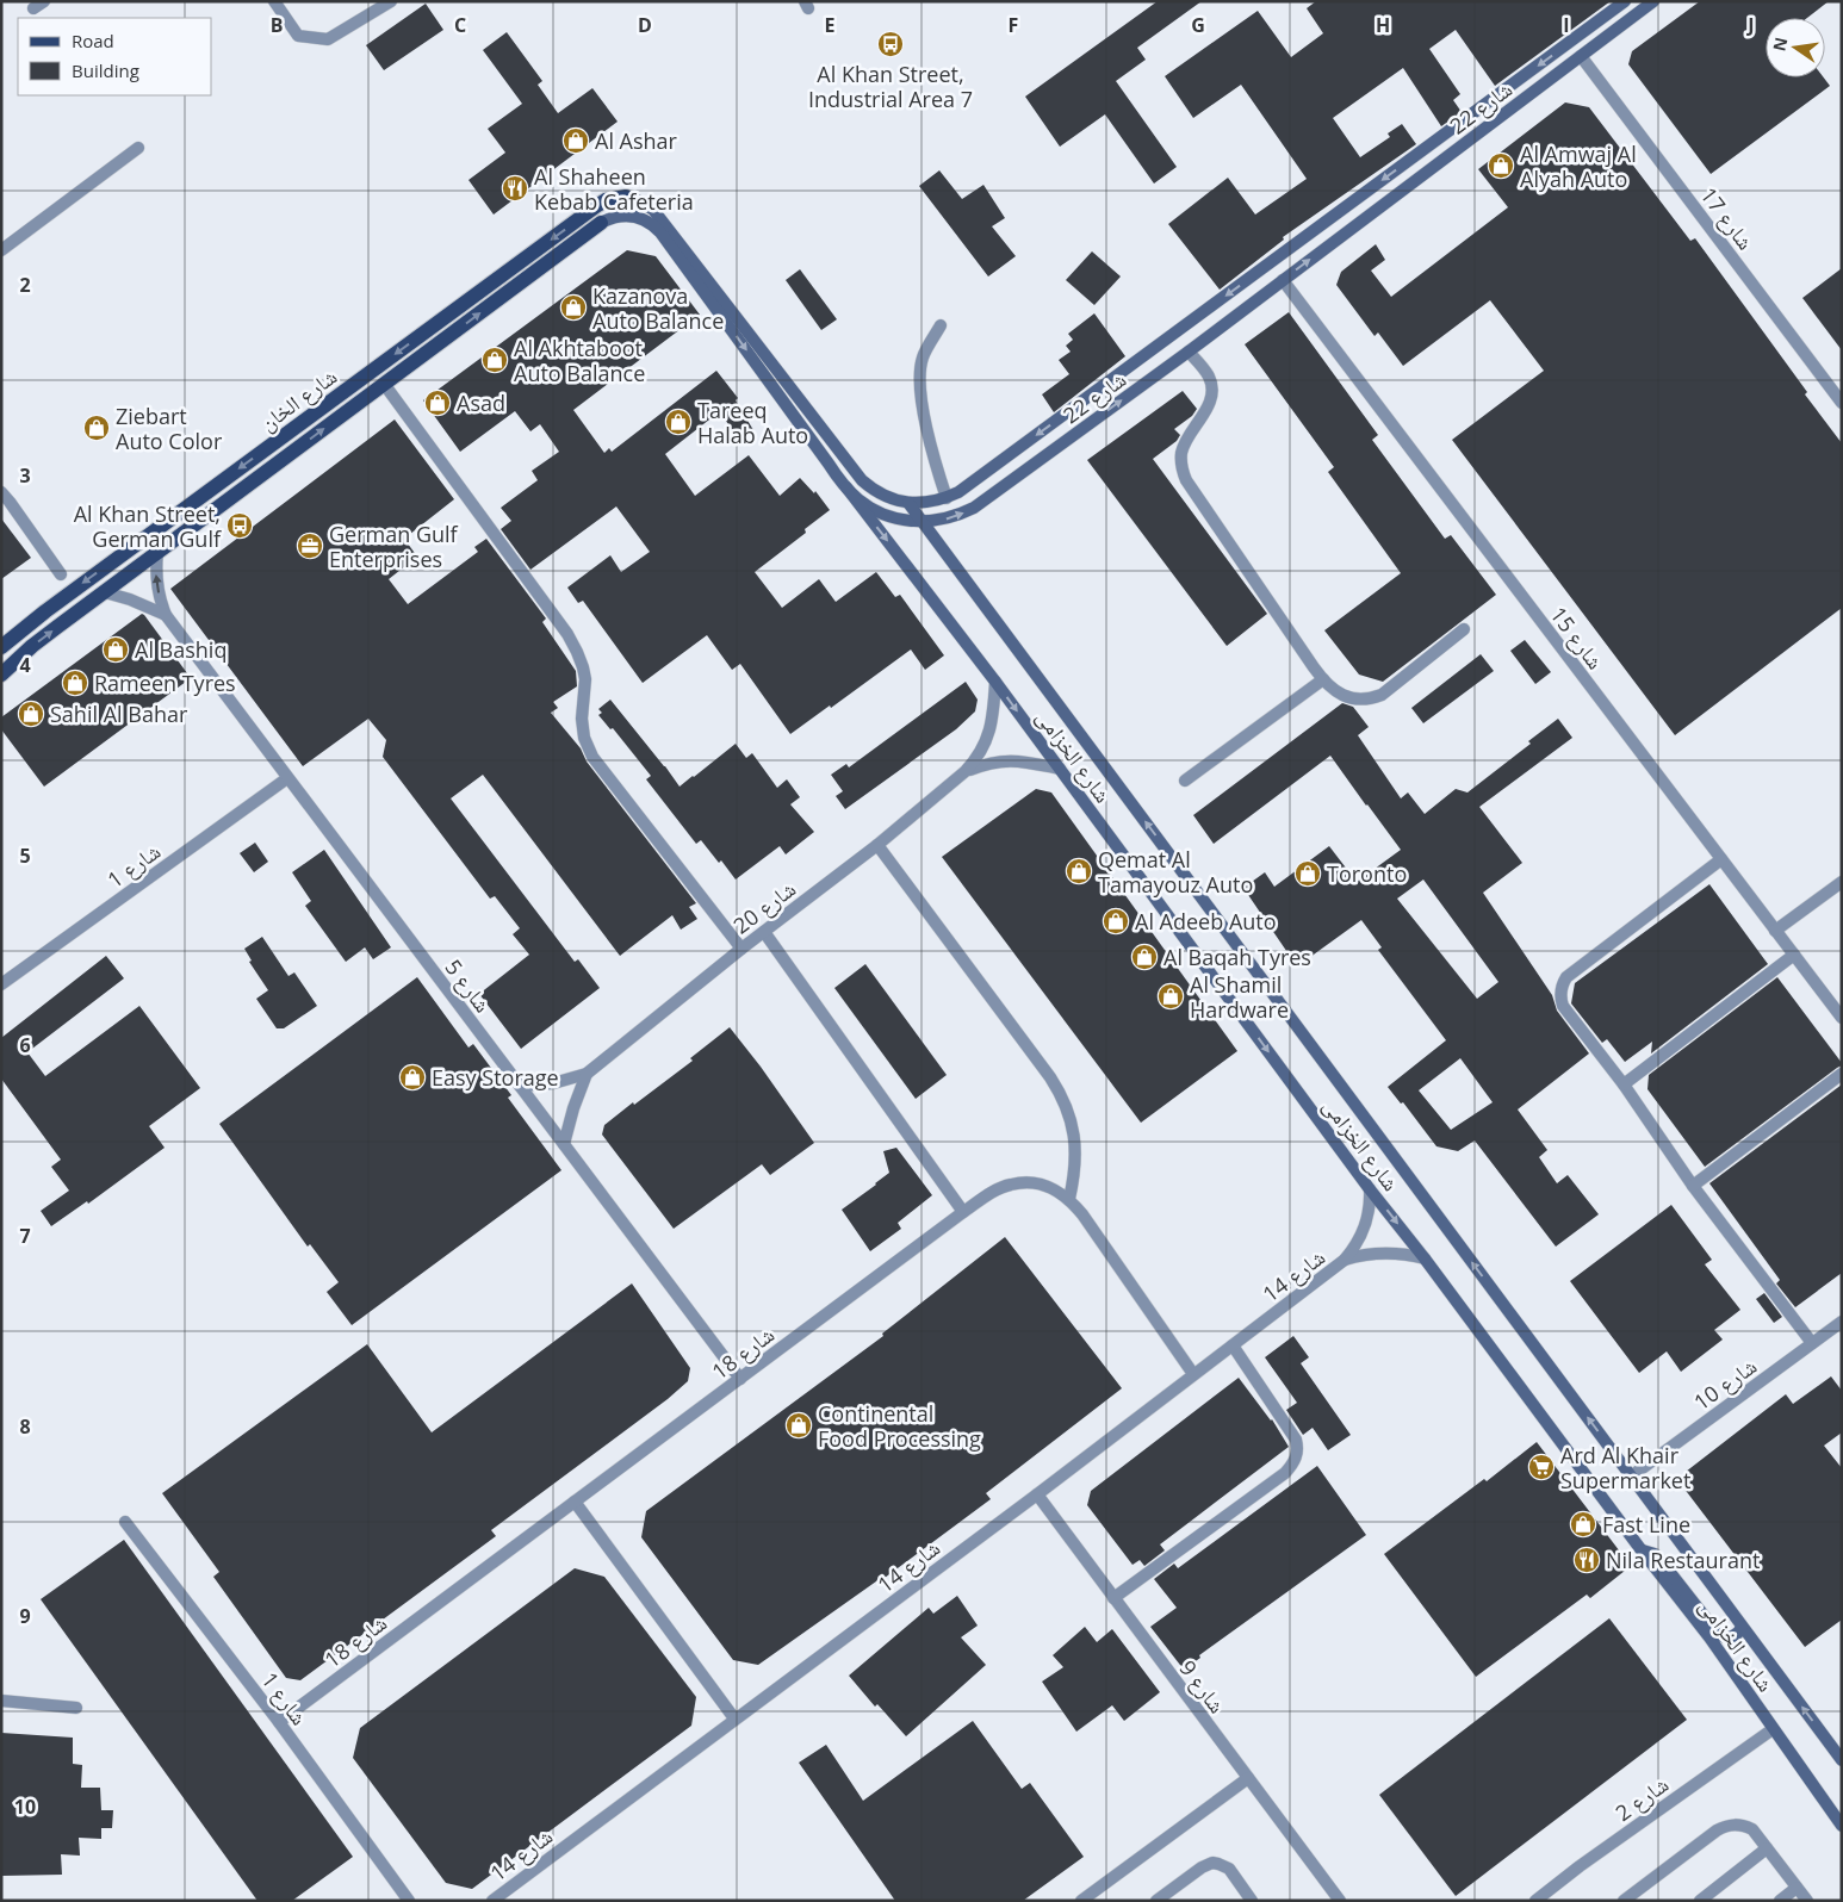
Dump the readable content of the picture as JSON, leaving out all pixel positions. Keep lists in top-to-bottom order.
{
  "streets": {
    "main road": ["شارع الخان"],
    "street": [
      "شارع 22",
      "شارع 17",
      "شارع 15",
      "شارع الخزامى",
      "شارع 1",
      "شارع 20",
      "شارع 5",
      "شارع 14",
      "شارع 18",
      "شارع 10",
      "شارع 9",
      "شارع 2"
    ]
  },
  "crossings": [
    ["شارع 22", "شارع 17"],
    ["شارع 22", "شارع الخان"],
    ["شارع 22", "شارع 15"],
    ["شارع 22", "شارع الخزامى"],
    ["شارع الخان", "شارع 5"],
    ["شارع الخزامى", "شارع 20"],
    ["شارع الخزامى", "شارع 14"],
    ["شارع الخزامى", "شارع 10"],
    ["شارع الخزامى", "شارع 2"],
    ["شارع 1", "شارع 5"],
    ["شارع 1", "شارع 18"],
    ["شارع 20", "شارع 5"],
    ["شارع 5", "شارع 18"],
    ["شارع 14", "شارع 18"],
    ["شارع 14", "شارع 9"]
  ],
  "places": {
    "bus stop": ["Al Khan Street, Industrial Area 7", "Al Khan Street, German Gulf"],
    "shop": [
      "Al Ashar",
      "Al Amwaj Al Alyah Auto",
      "Kazanova Auto Balance",
      "Al Akhtaboot Auto Balance",
      "Asad",
      "Tareeq Halab Auto",
      "Ziebart Auto Color",
      "Al Bashiq",
      "Rameen Tyres",
      "Sahil Al Bahar",
      "Qemat Al Tamayouz Auto",
      "Toronto",
      "Al Adeeb Auto",
      "Al Baqah Tyres",
      "Al Shamil Hardware",
      "Easy Storage",
      "Continental Food Processing",
      "Fast Line"
    ],
    "restaurant": ["Al Shaheen Kebab Cafeteria", "Nila Restaurant"],
    "office": ["German Gulf Enterprises"],
    "supermarket": ["Ard Al Khair Supermarket"]
  },
  "legend": ["Road", "Building"],
  "north": "left",
  "grid": {
    "columns": [
      "B",
      "C",
      "D",
      "E",
      "F",
      "G",
      "H",
      "I",
      "J"
    ],
    "rows": [
      "2",
      "3",
      "4",
      "5",
      "6",
      "7",
      "8",
      "9",
      "10"
    ]
  }
}
